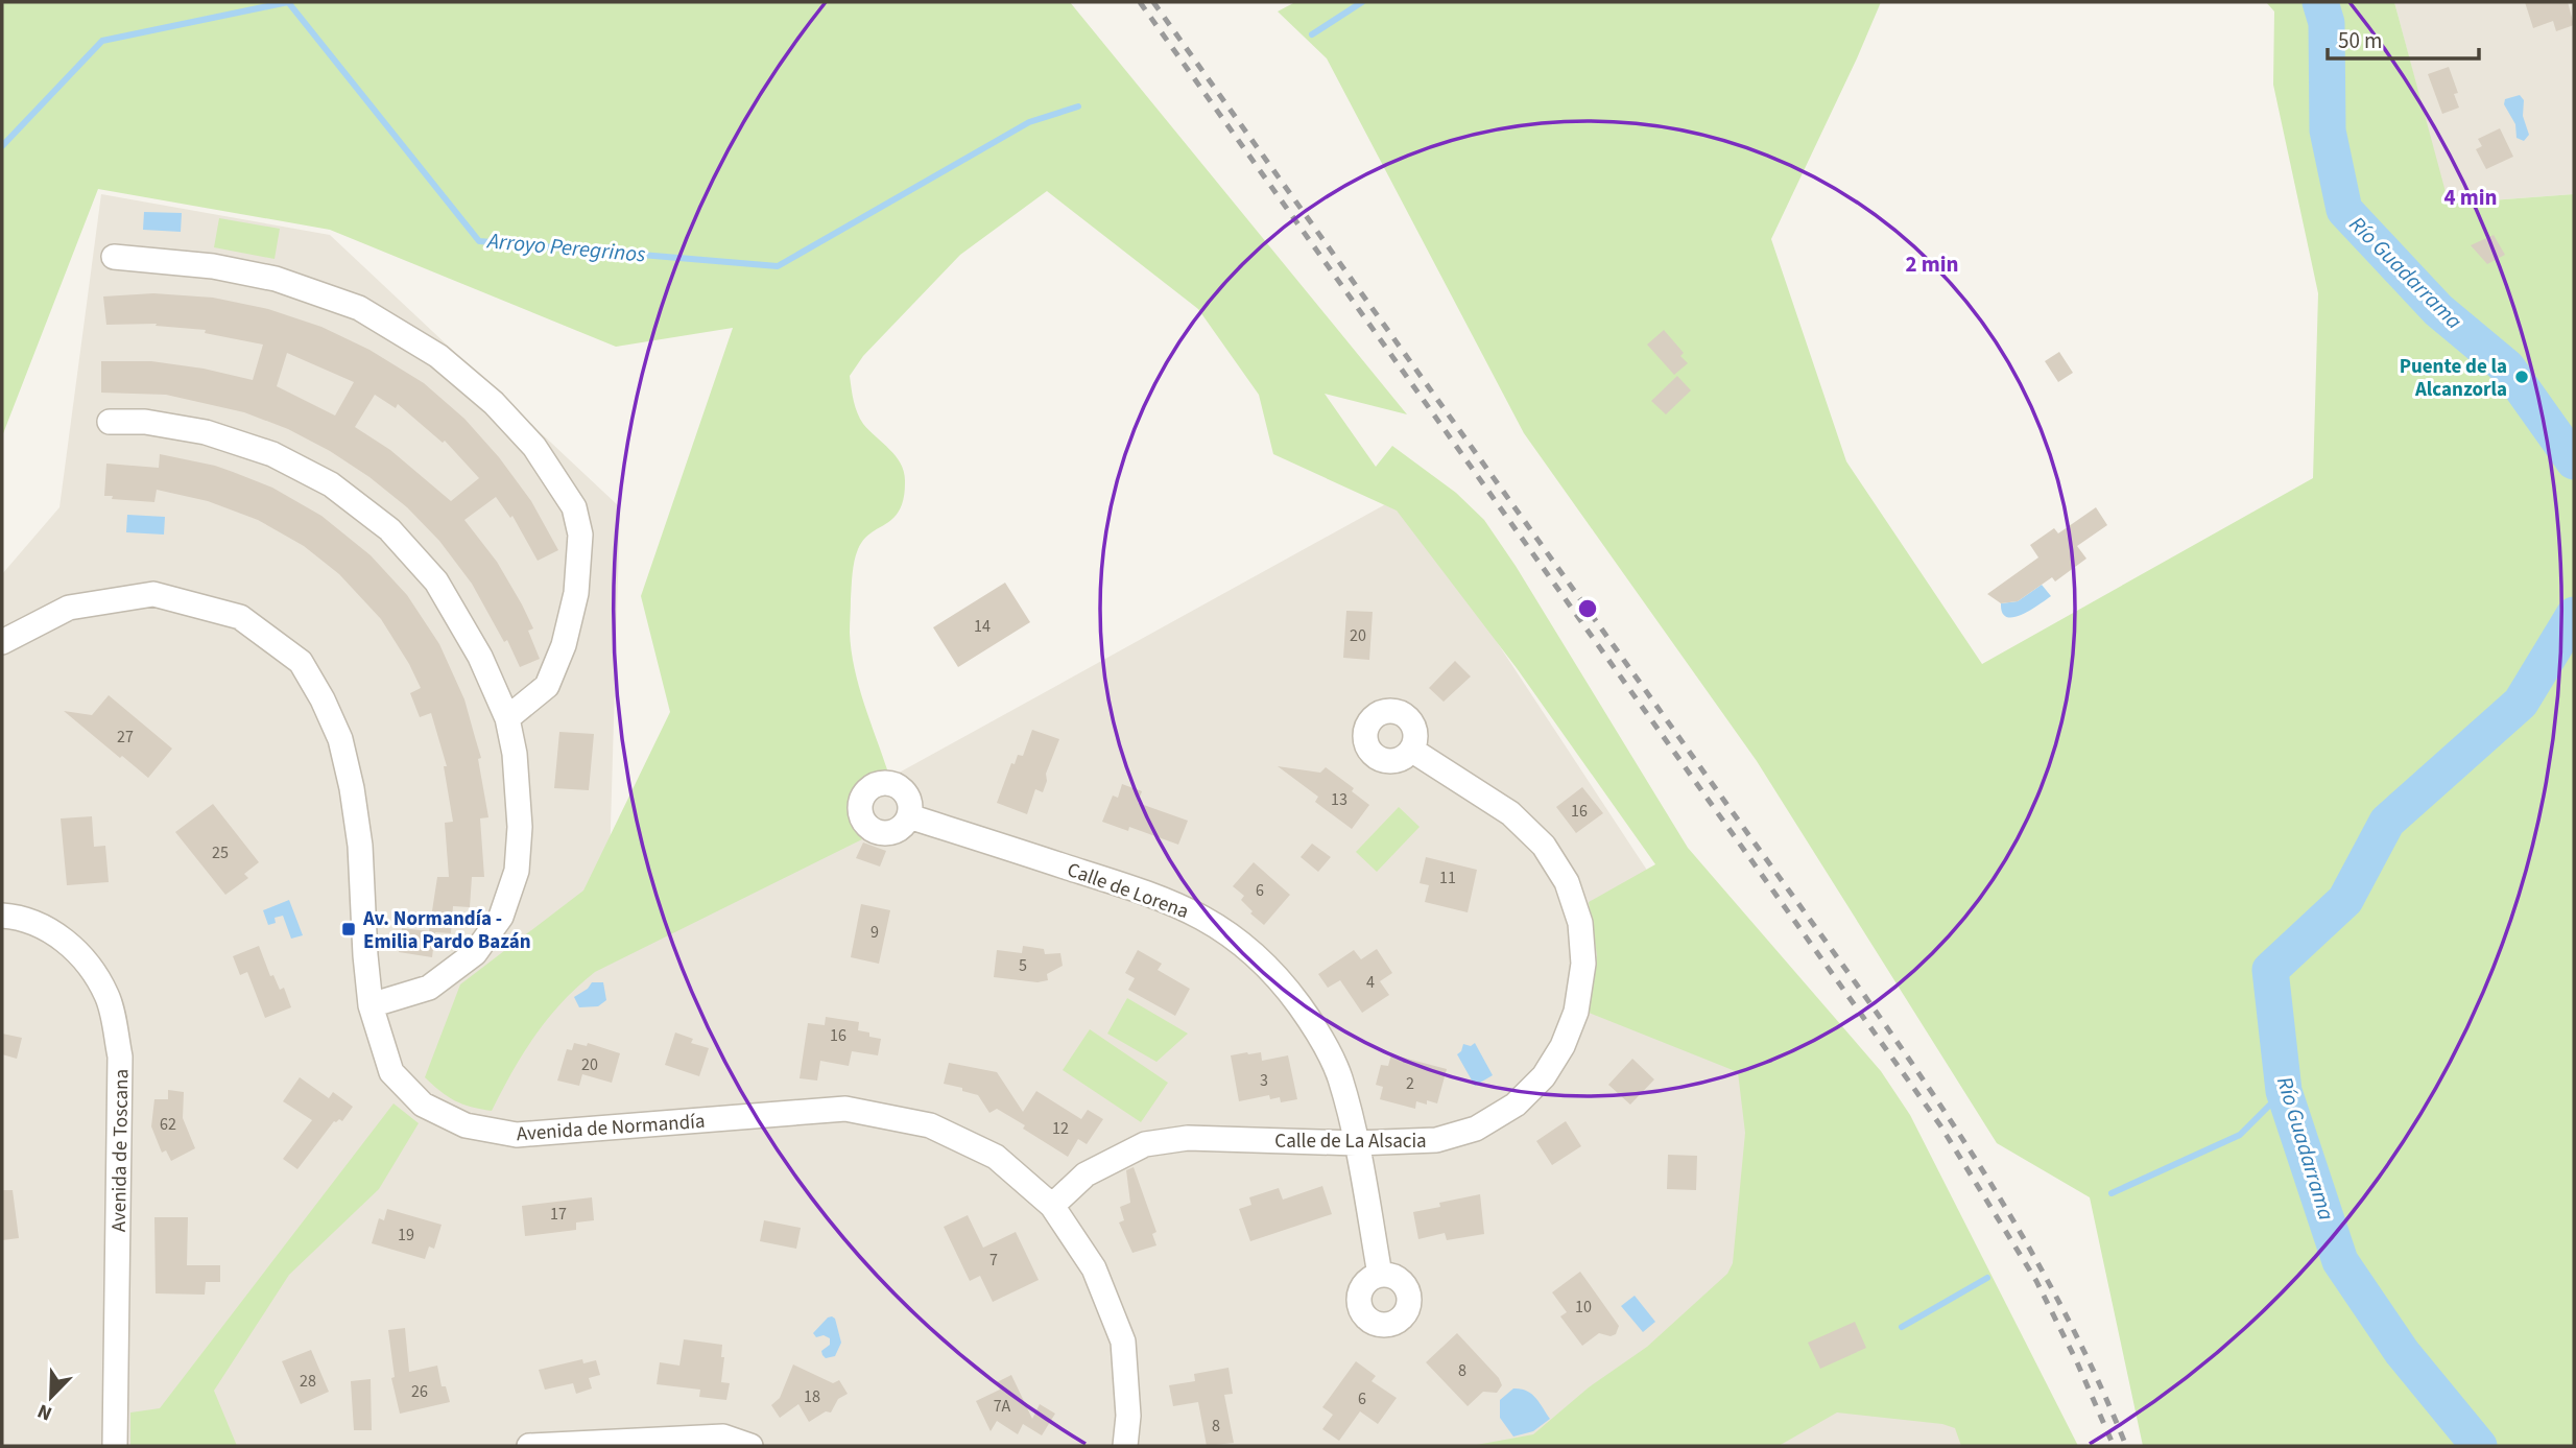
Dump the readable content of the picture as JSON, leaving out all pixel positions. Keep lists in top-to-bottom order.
{
  "streets": {
    "street": [
      "Calle de Lorena",
      "Avenida de Normandía",
      "Calle de La Alsacia",
      "Avenida de Toscana"
    ]
  },
  "crossings": [
    ["Calle de Lorena", "Calle de La Alsacia"],
    ["Avenida de Normandía", "Calle de La Alsacia"]
  ],
  "water": ["Arroyo Peregrinos", "Río Guadarrama"],
  "places": {
    "other": ["Puente de la Alcanzorla"],
    "transit": ["Av. Normandía - Emilia Pardo Bazán"]
  },
  "house_numbers": [
    "14",
    "20",
    "27",
    "13",
    "16",
    "25",
    "11",
    "6",
    "9",
    "5",
    "4",
    "16",
    "20",
    "3",
    "2",
    "62",
    "12",
    "17",
    "19",
    "7",
    "10",
    "8",
    "28",
    "26",
    "18",
    "6",
    "7A",
    "8"
  ],
  "scale_bar": "50 m",
  "north": "bottom left",
  "rings": ["4 min", "2 min"]
}
